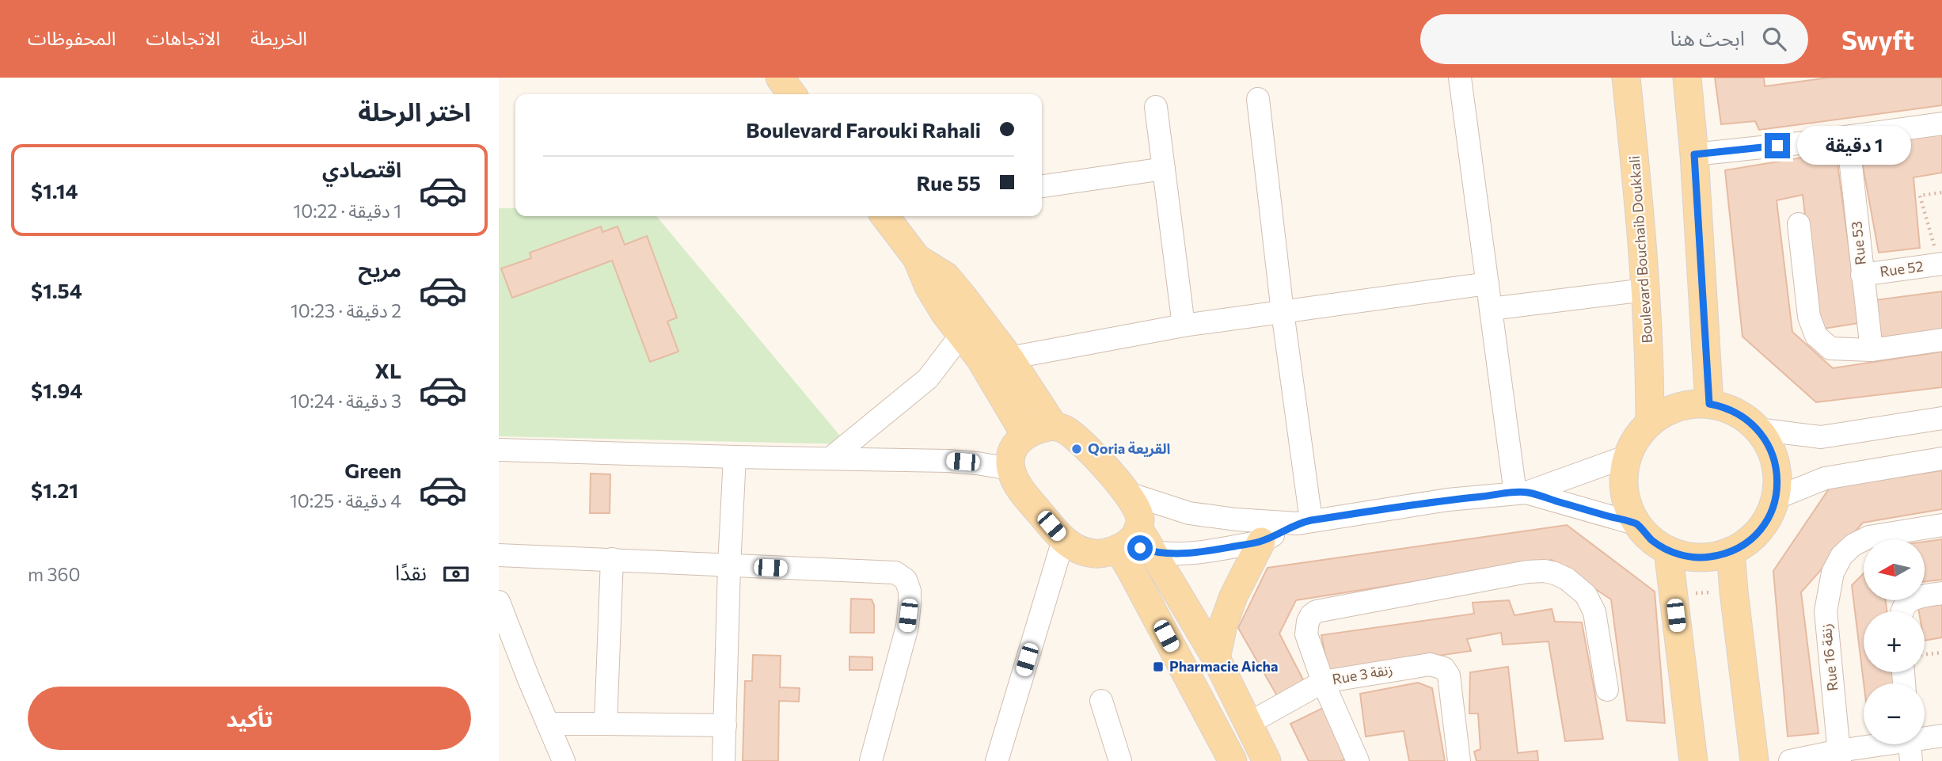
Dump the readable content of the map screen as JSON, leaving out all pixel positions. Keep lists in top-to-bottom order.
{
  "streets": {
    "main road": ["Boulevard Bouchaib Doukkali"],
    "street": [
      "Rue 53",
      "Rue 52",
      "Rue 16 زنقة",
      "Rue 3 زنقة"
    ]
  },
  "crossings": [
    ["Rue 53", "Rue 52"]
  ],
  "places": {
    "other": ["Qoria القريعة"],
    "transit": ["Pharmacie Aicha"]
  },
  "north": "left",
  "page": {
    "header": "Swyft",
    "search": "ابحث هنا",
    "nav": ["الخريطة", "الاتجاهات", "المحفوظات"],
    "heading": "اختر الرحلة",
    "banner": ["Boulevard Farouki Rahali", "Rue 55"],
    "bubble": "1 دقيقة",
    "list": [
      {
        "name": "اقتصادي",
        "note": "1 دقيقة · 10:22",
        "value": "$1.14"
      },
      {
        "name": "مريح",
        "note": "2 دقيقة · 10:23",
        "value": "$1.54"
      },
      {
        "name": "XL",
        "note": "3 دقيقة · 10:24",
        "value": "$1.94"
      },
      {
        "name": "Green",
        "note": "4 دقيقة · 10:25",
        "value": "$1.21"
      }
    ],
    "map_buttons": ["+", "−"],
    "pay": ["نقدًا", "360 m"],
    "buttons": "تأكيد"
  }
}
